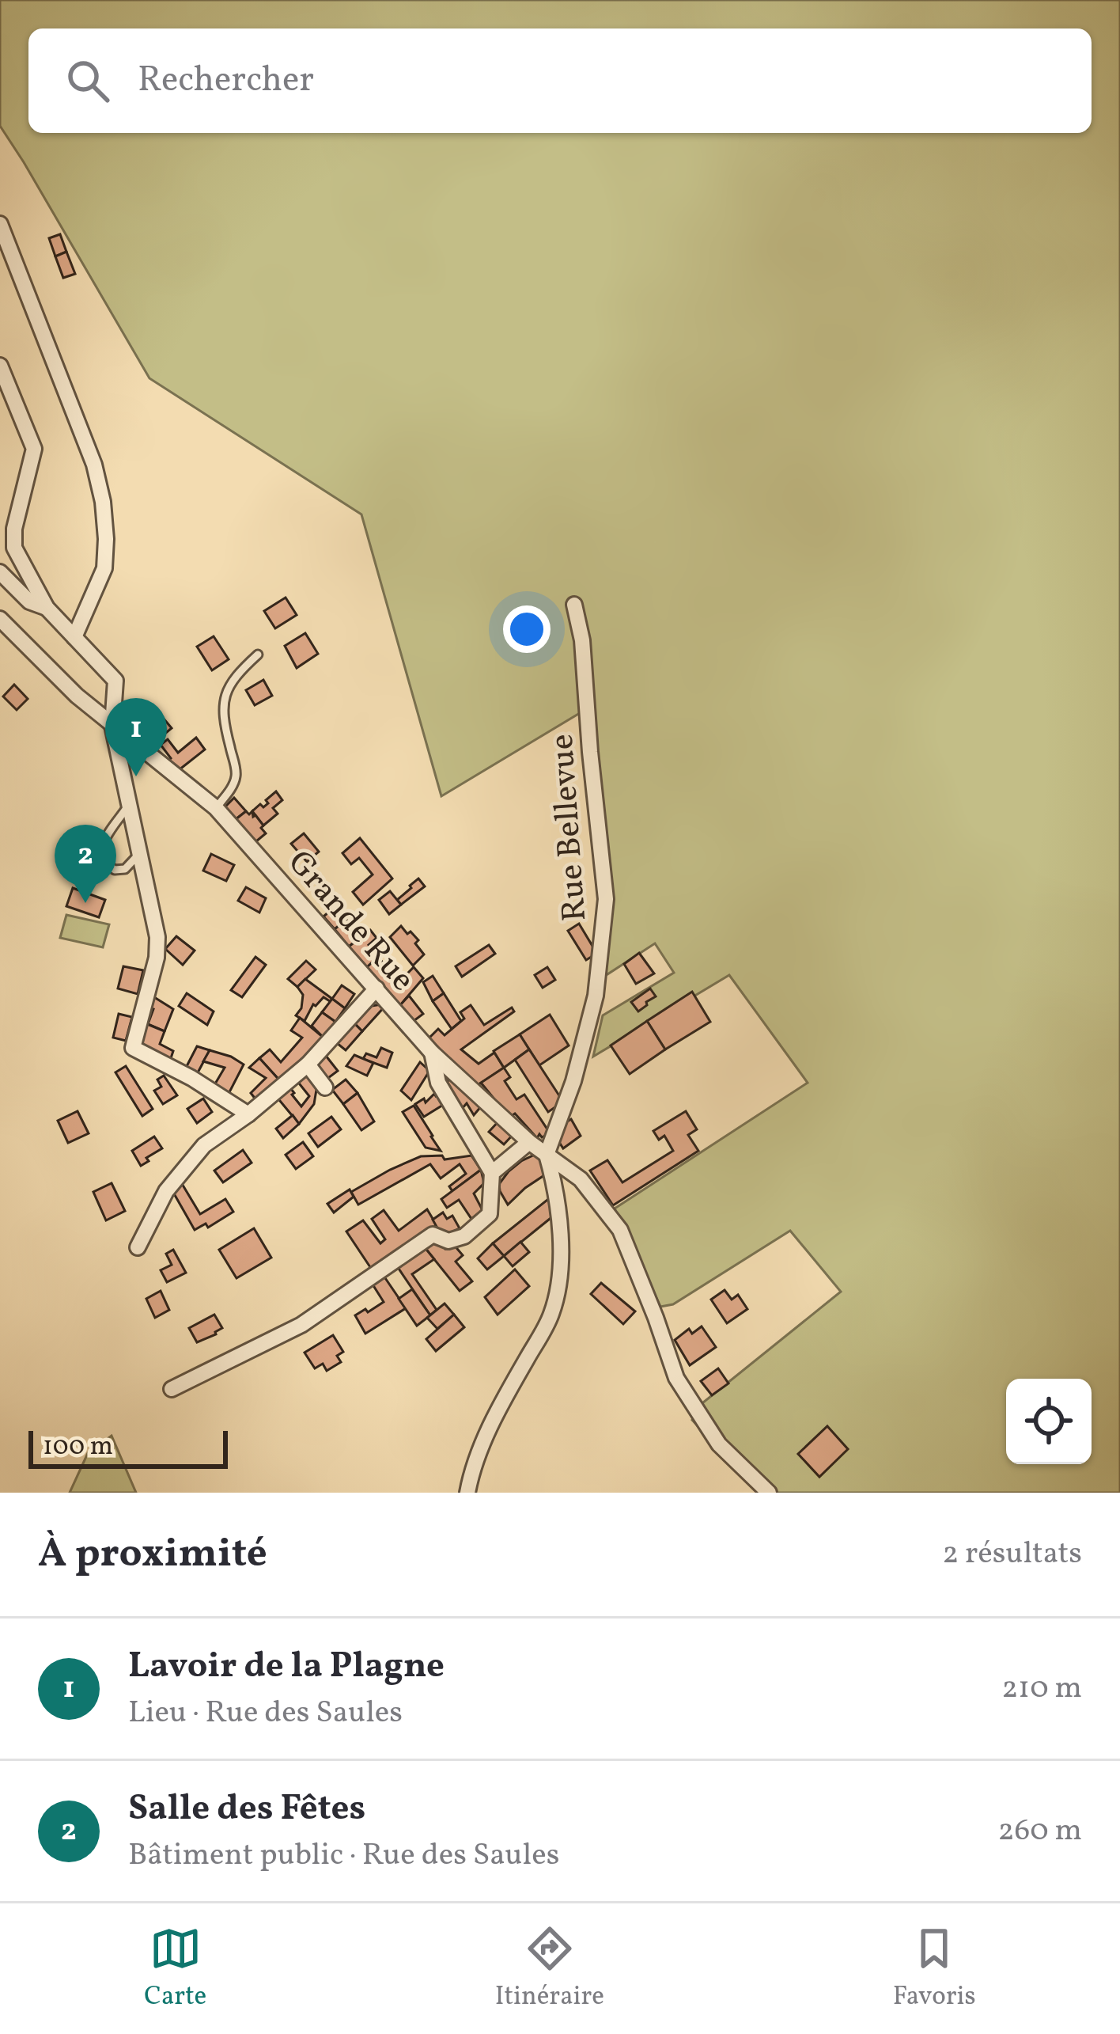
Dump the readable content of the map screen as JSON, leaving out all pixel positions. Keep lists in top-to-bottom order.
{
  "streets": {
    "street": ["Rue Bellevue", "Grande Rue"]
  },
  "crossings": [
    ["Rue Bellevue", "Grande Rue"]
  ],
  "scale_bar": "100 m",
  "page": {
    "search": "Rechercher",
    "pins": ["1", "2"],
    "scale": "100 m",
    "heading": ["À proximité", "2 résultats"],
    "list": [
      {
        "mark": "1",
        "name": "Lavoir de la Plagne",
        "note": "Lieu · Rue des Saules",
        "value": "210 m"
      },
      {
        "mark": "2",
        "name": "Salle des Fêtes",
        "note": "Bâtiment public · Rue des Saules",
        "value": "260 m"
      }
    ],
    "nav": ["Carte", "Itinéraire", "Favoris"]
  }
}
